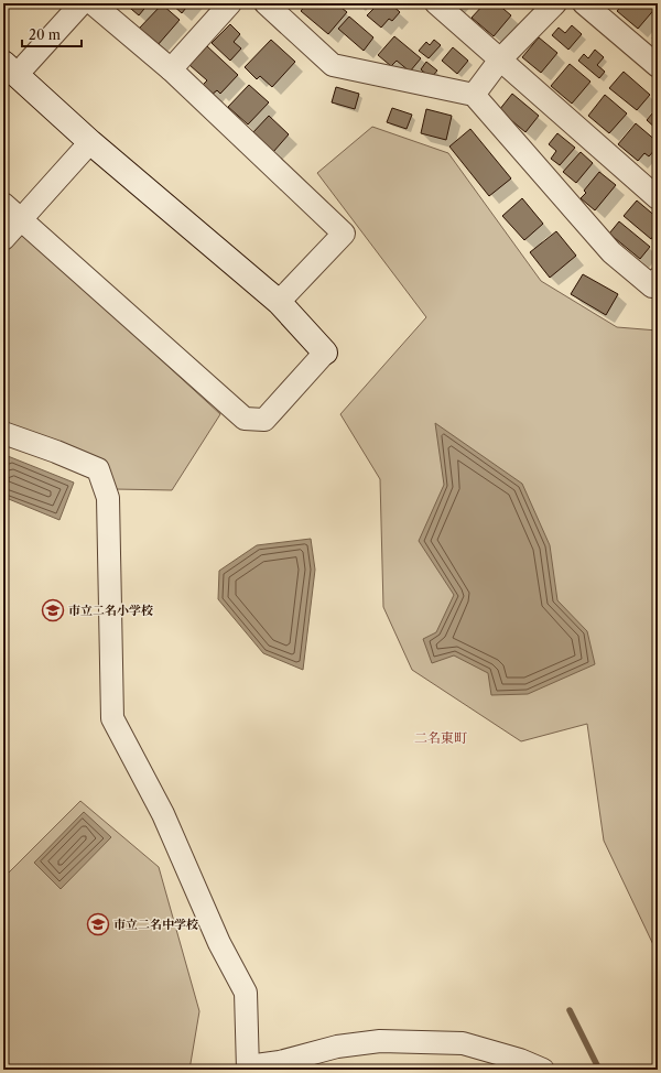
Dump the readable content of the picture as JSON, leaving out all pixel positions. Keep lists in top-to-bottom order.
{
  "districts": ["二名東町"],
  "places": {
    "school or university": ["市立二名小学校", "市立二名中学校"]
  },
  "scale_bar": "20 m"
}
